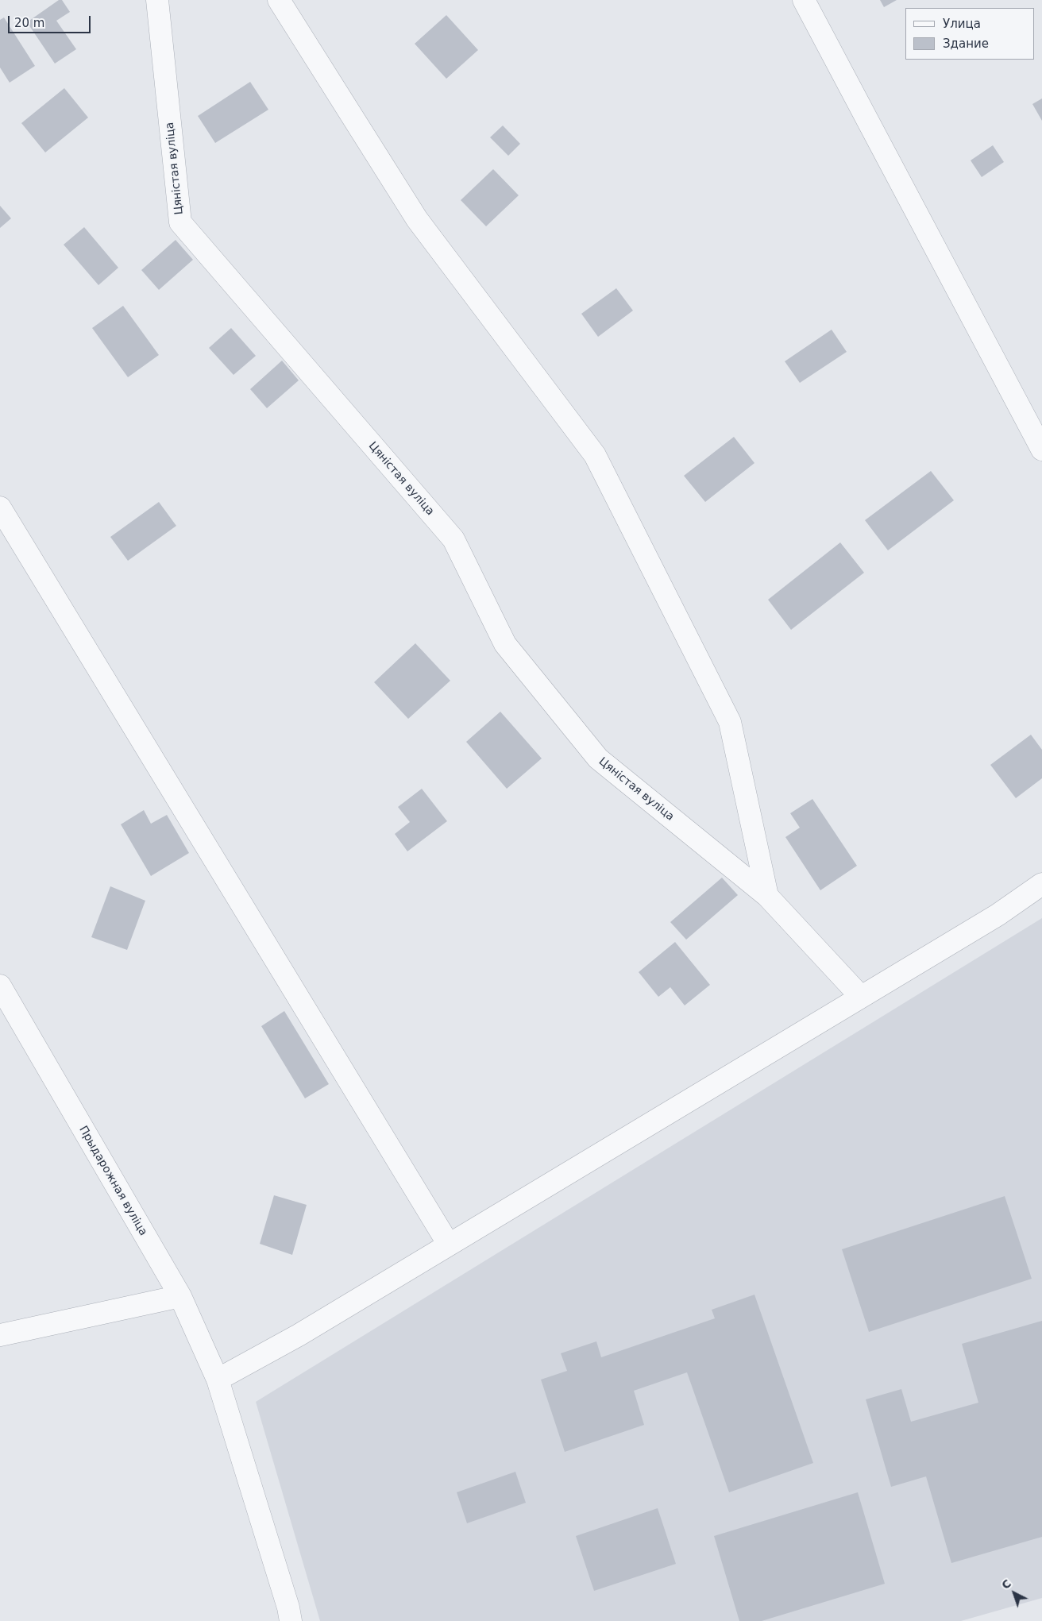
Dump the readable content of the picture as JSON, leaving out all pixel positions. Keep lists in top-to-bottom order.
{
  "streets": {
    "street": ["Цяністая вуліца", "Прыдарожная вуліца"]
  },
  "legend": ["Улица", "Здание"],
  "scale_bar": "20 m",
  "north": "top left"
}
